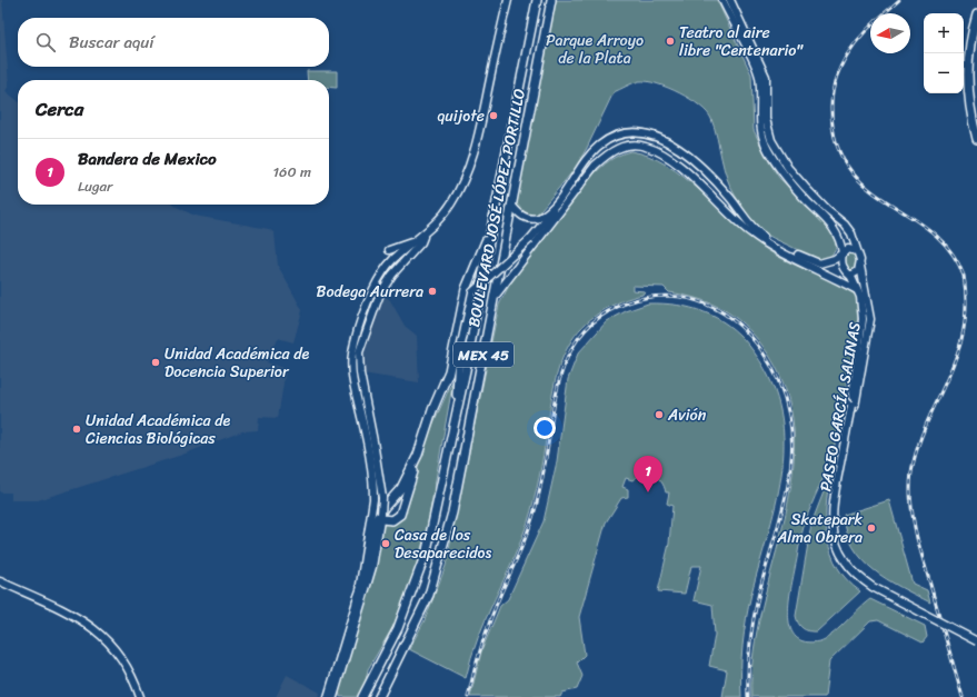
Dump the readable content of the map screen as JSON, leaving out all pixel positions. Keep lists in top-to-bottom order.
{
  "streets": {
    "main road": ["BOULEVARD JOSÉ LÓPEZ PORTILLO", "MEX 45", "PASEO GARCÍA SALINAS"]
  },
  "parks": ["Parque Arroyo de la Plata"],
  "places": [
    "Teatro al aire libre \"Centenario\"",
    "quijote",
    "Bodega Aurrera",
    "Unidad Académica de Docencia Superior",
    "Avión",
    "Unidad Académica de Ciencias Biológicas",
    "Skatepark Alma Obrera",
    "Casa de los Desaparecidos"
  ],
  "north": "left",
  "page": {
    "map_buttons": ["+", "−"],
    "search": "Buscar aquí",
    "heading": "Cerca",
    "list": [
      {
        "mark": "1",
        "name": "Bandera de Mexico",
        "note": "Lugar",
        "value": "160 m"
      }
    ],
    "pins": "1"
  }
}
